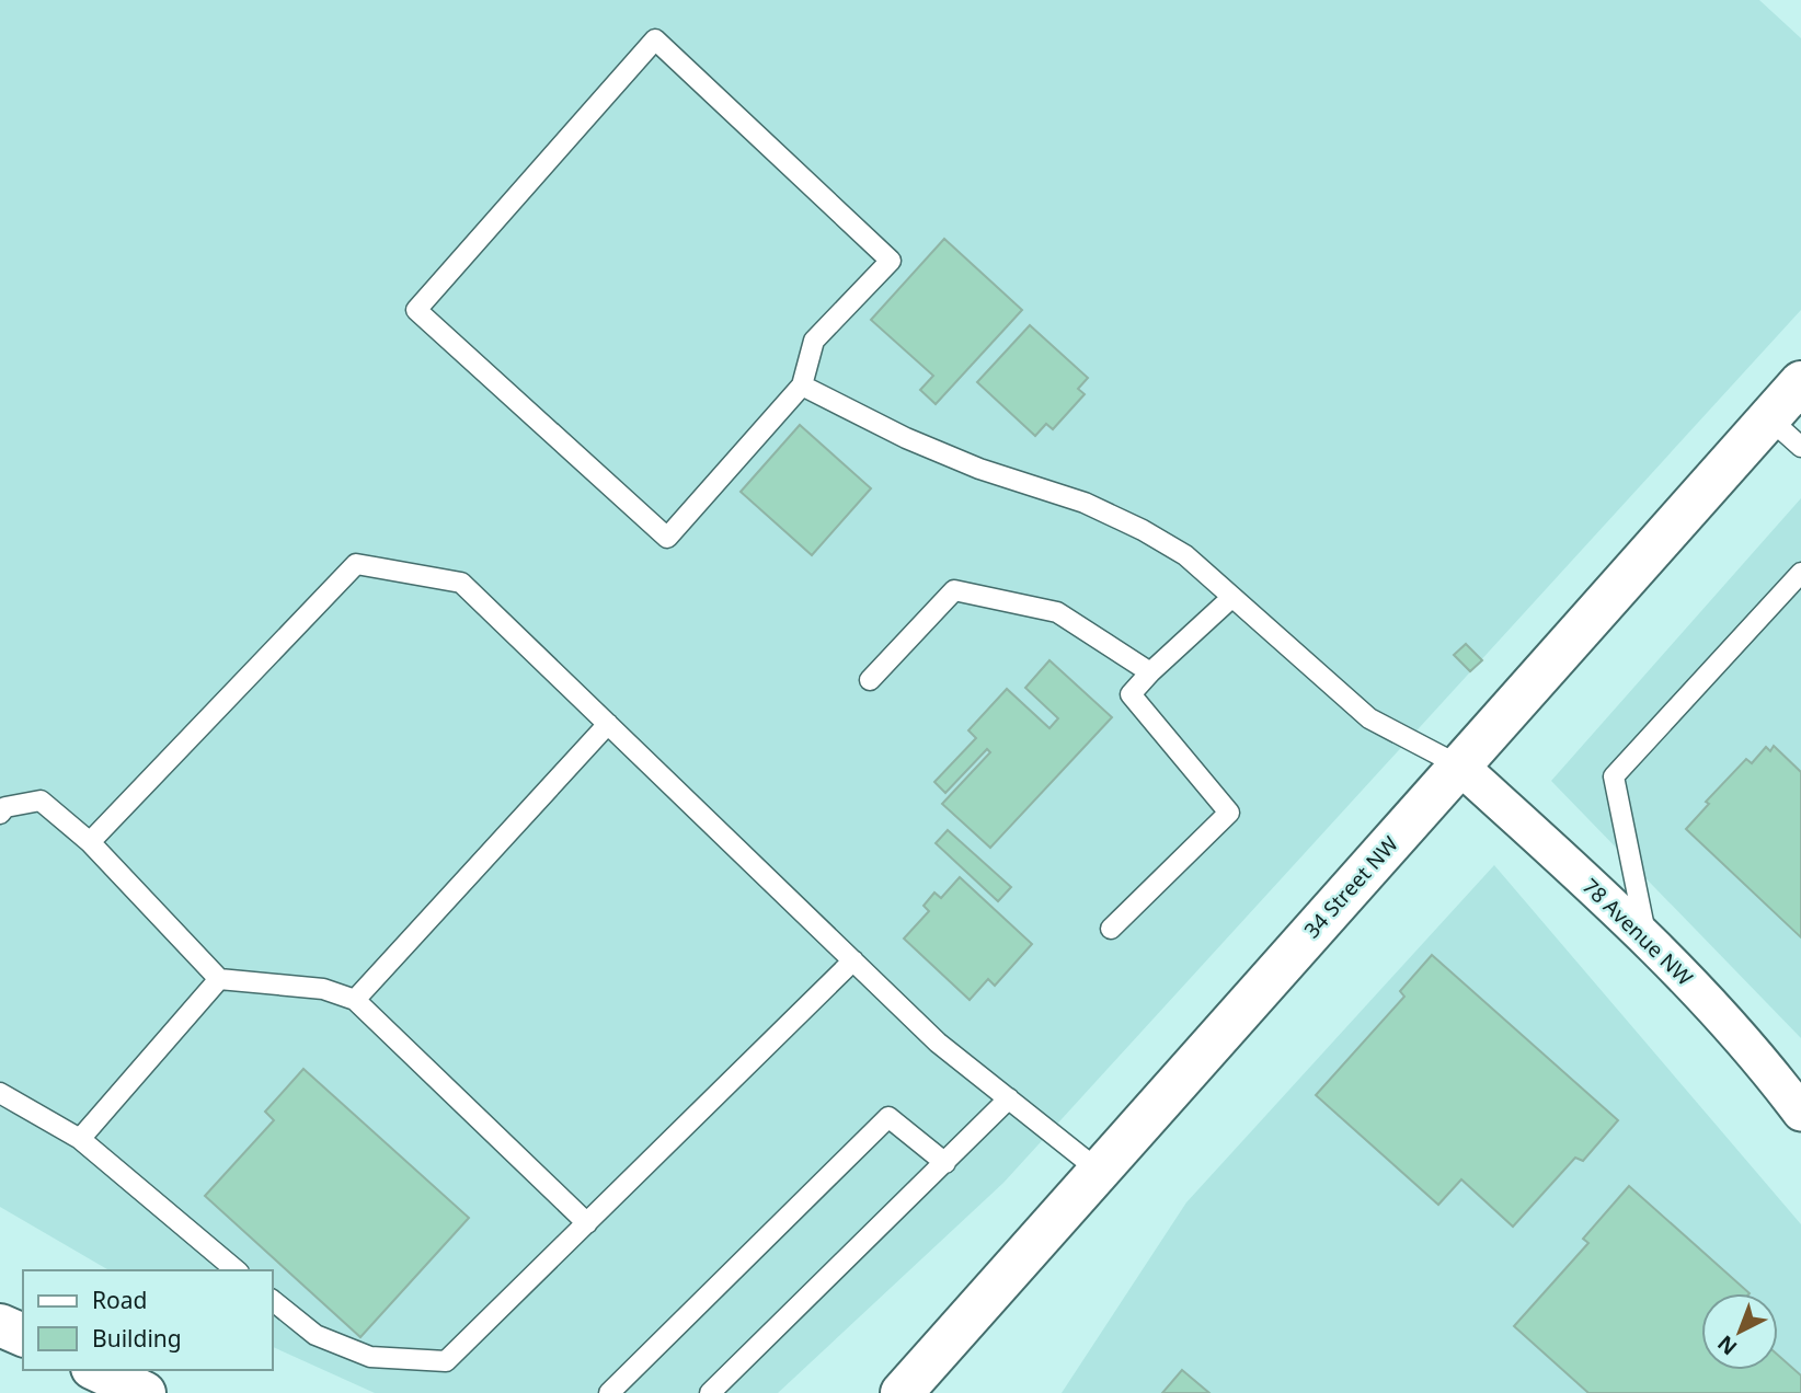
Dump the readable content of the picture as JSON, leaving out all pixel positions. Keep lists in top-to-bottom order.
{
  "streets": {
    "main road": ["34 Street NW"],
    "street": ["78 Avenue NW"]
  },
  "crossings": [
    ["34 Street NW", "78 Avenue NW"]
  ],
  "legend": ["Road", "Building"],
  "north": "bottom left"
}
